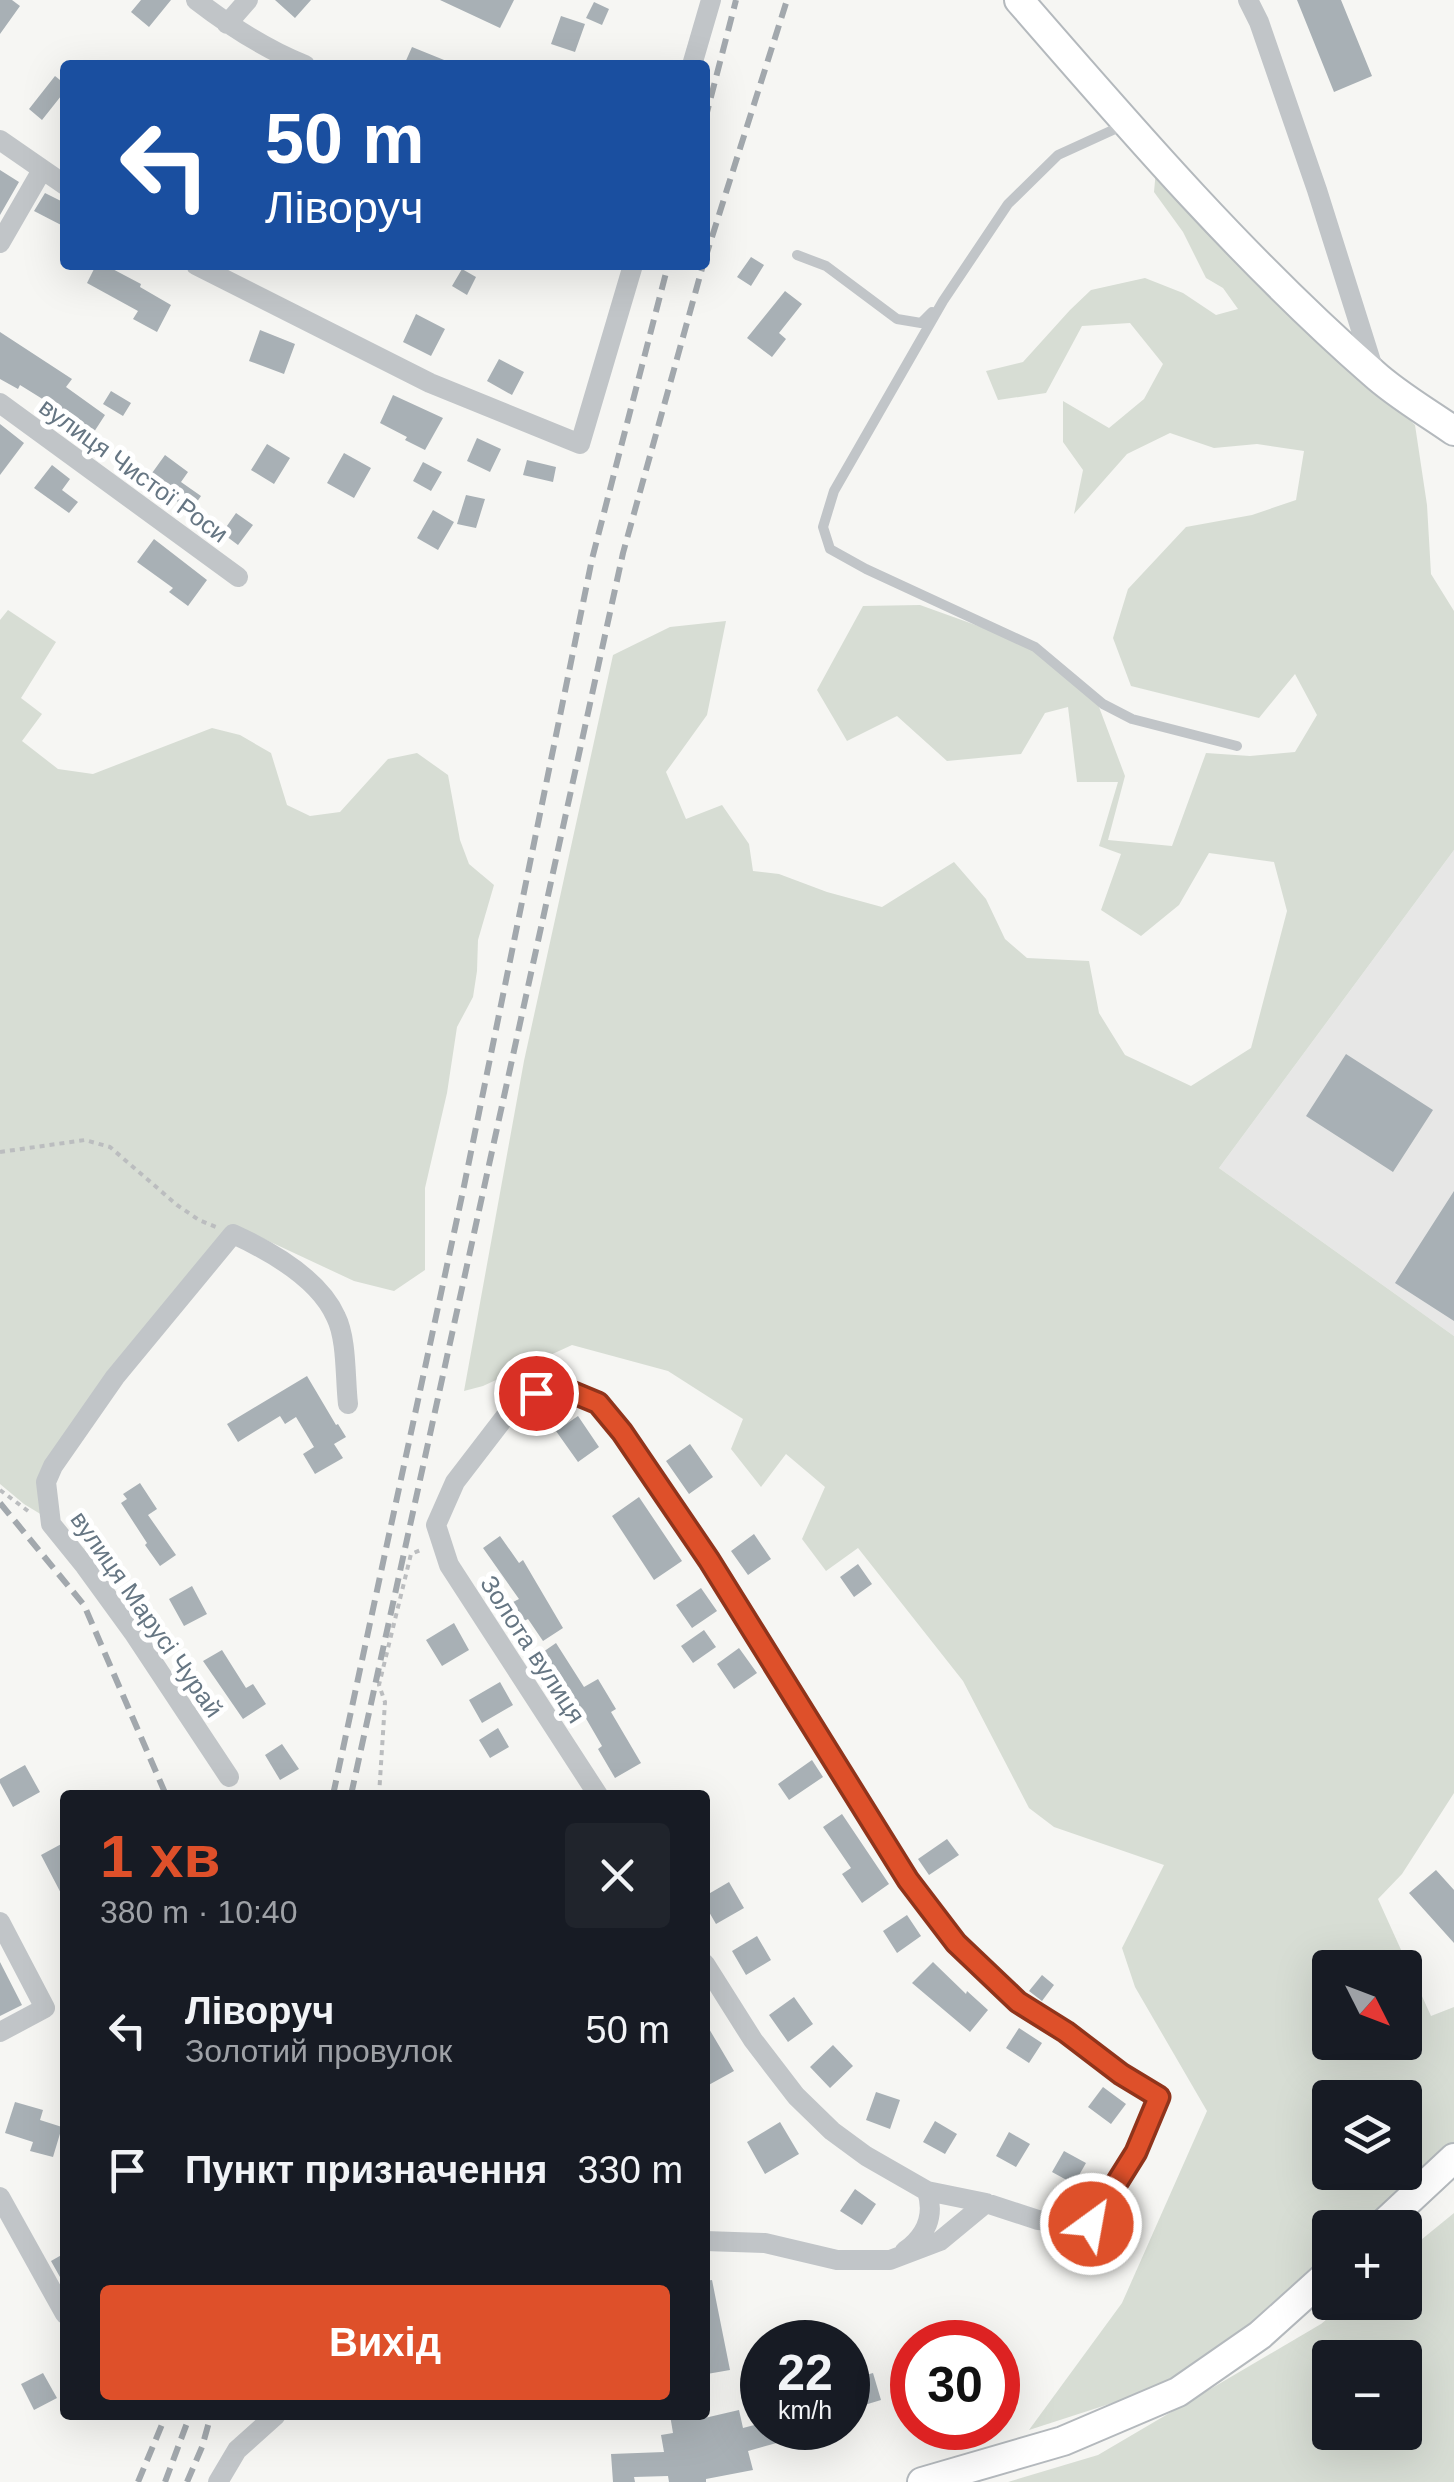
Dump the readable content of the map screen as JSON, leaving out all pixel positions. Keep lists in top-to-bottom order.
{
  "streets": {
    "street": ["вулиця Чистої Роси", "вулиця Марусі Чурай", "Золота вулиця"]
  },
  "north": "bottom right",
  "page": {
    "turn": ["50 m", "Ліворуч"],
    "heading": ["1 хв", "380 m · 10:40"],
    "map_buttons": ["+", "−"],
    "list": [
      {
        "name": "Ліворуч",
        "note": "Золотий провулок",
        "value": "50 m"
      },
      {
        "name": "Пункт призначення",
        "value": "330 m"
      }
    ],
    "buttons": "Вихід",
    "speed": "22 km/h",
    "limit": "30"
  }
}
